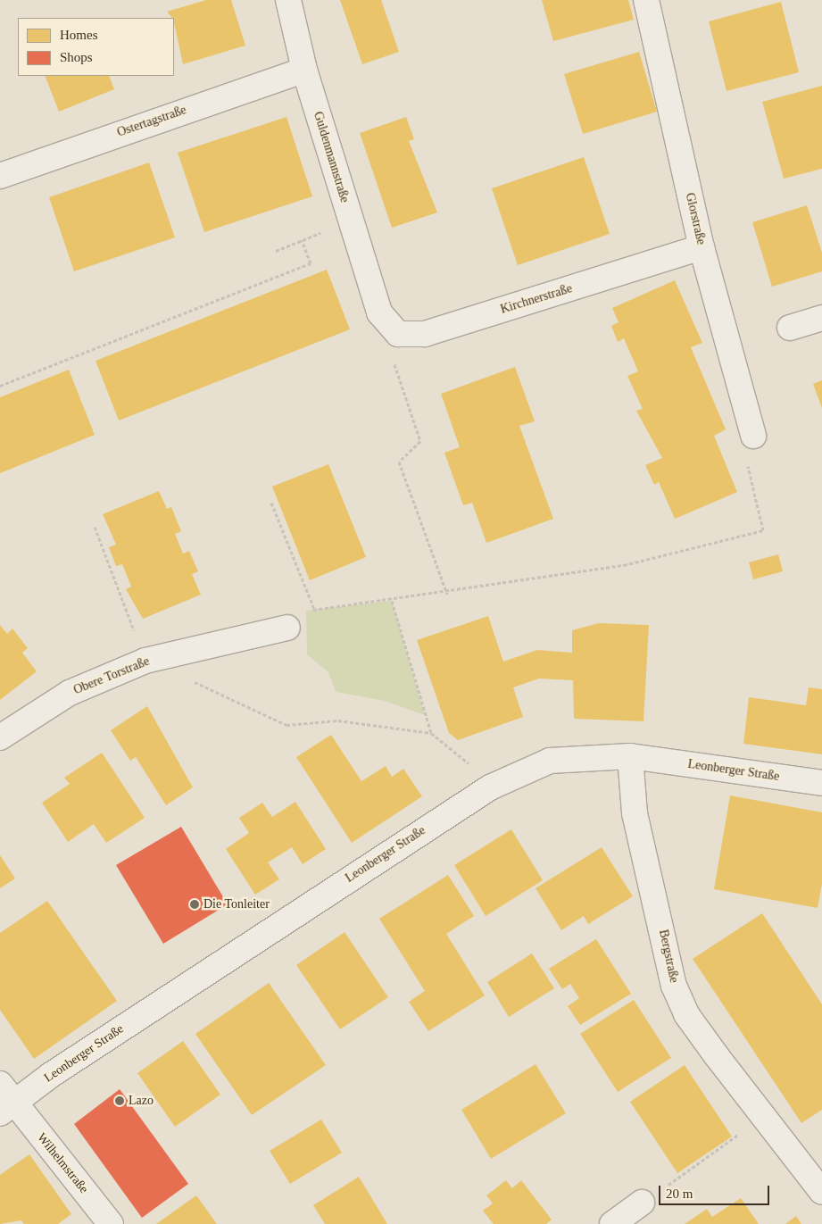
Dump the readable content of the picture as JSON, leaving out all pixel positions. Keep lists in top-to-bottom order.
{
  "streets": {
    "street": [
      "Ostertagstraße",
      "Guldenmannstraße",
      "Glorstraße",
      "Kirchnerstraße",
      "Obere Torstraße",
      "Leonberger Straße",
      "Bergstraße",
      "Wilhelmstraße"
    ]
  },
  "crossings": [
    ["Ostertagstraße", "Guldenmannstraße"],
    ["Guldenmannstraße", "Kirchnerstraße"],
    ["Glorstraße", "Kirchnerstraße"],
    ["Leonberger Straße", "Bergstraße"],
    ["Leonberger Straße", "Wilhelmstraße"]
  ],
  "places": ["Die Tonleiter", "Lazo"],
  "legend": ["Homes", "Shops"],
  "scale_bar": "20 m"
}
